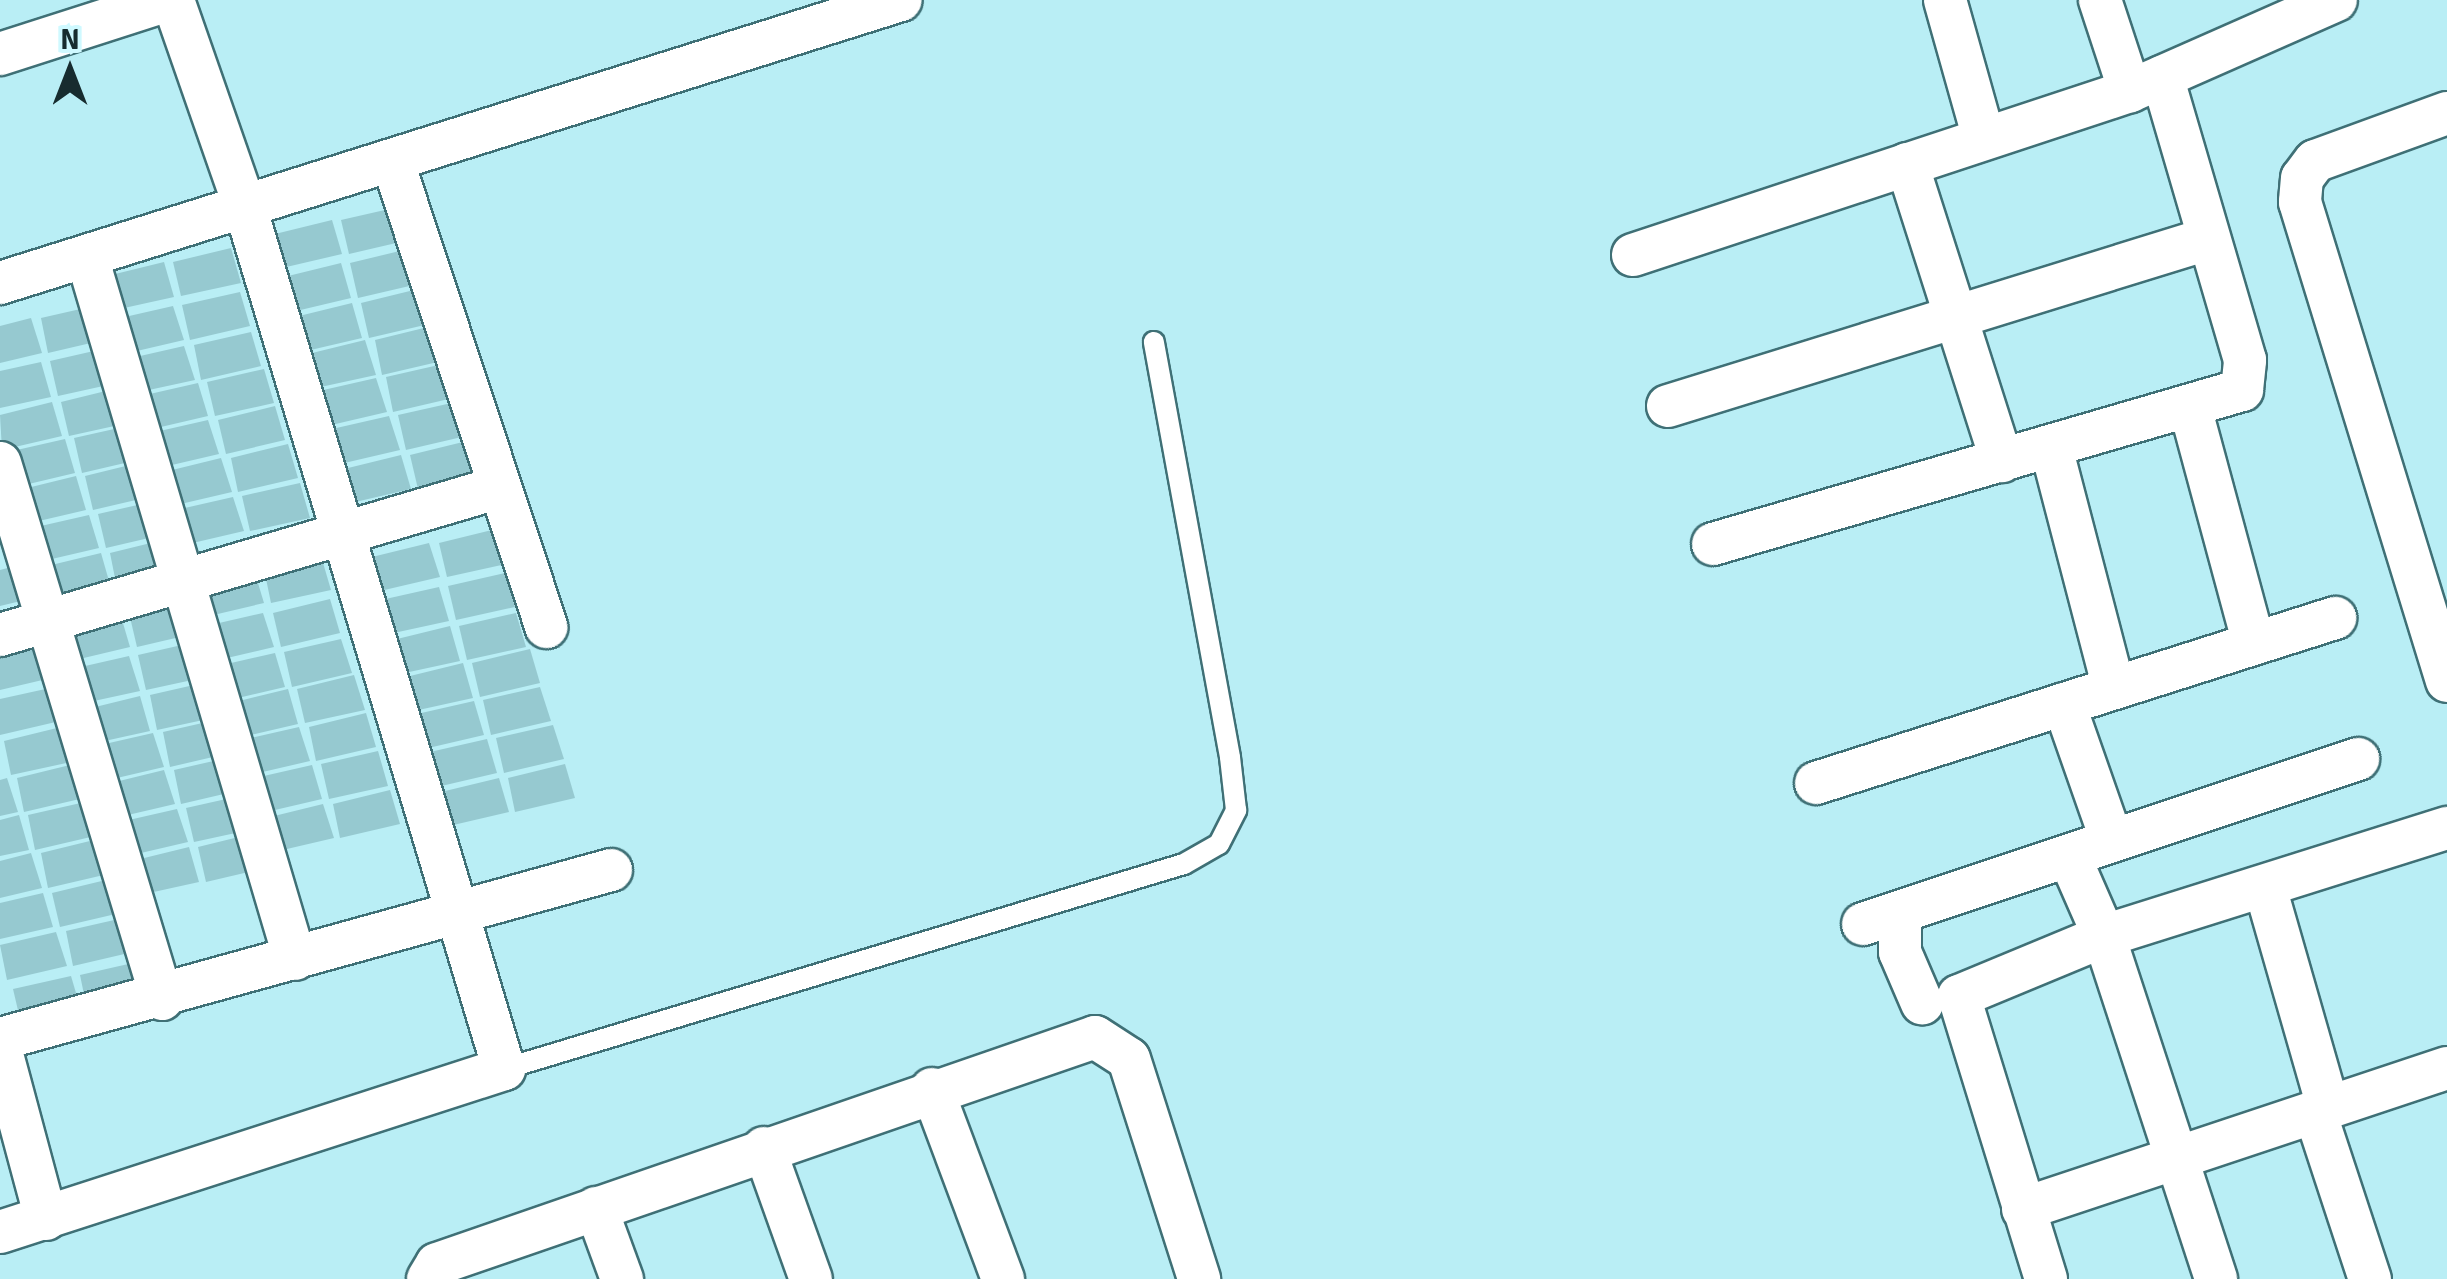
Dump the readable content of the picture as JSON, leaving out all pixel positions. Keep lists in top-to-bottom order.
{
  "north": "top"
}
